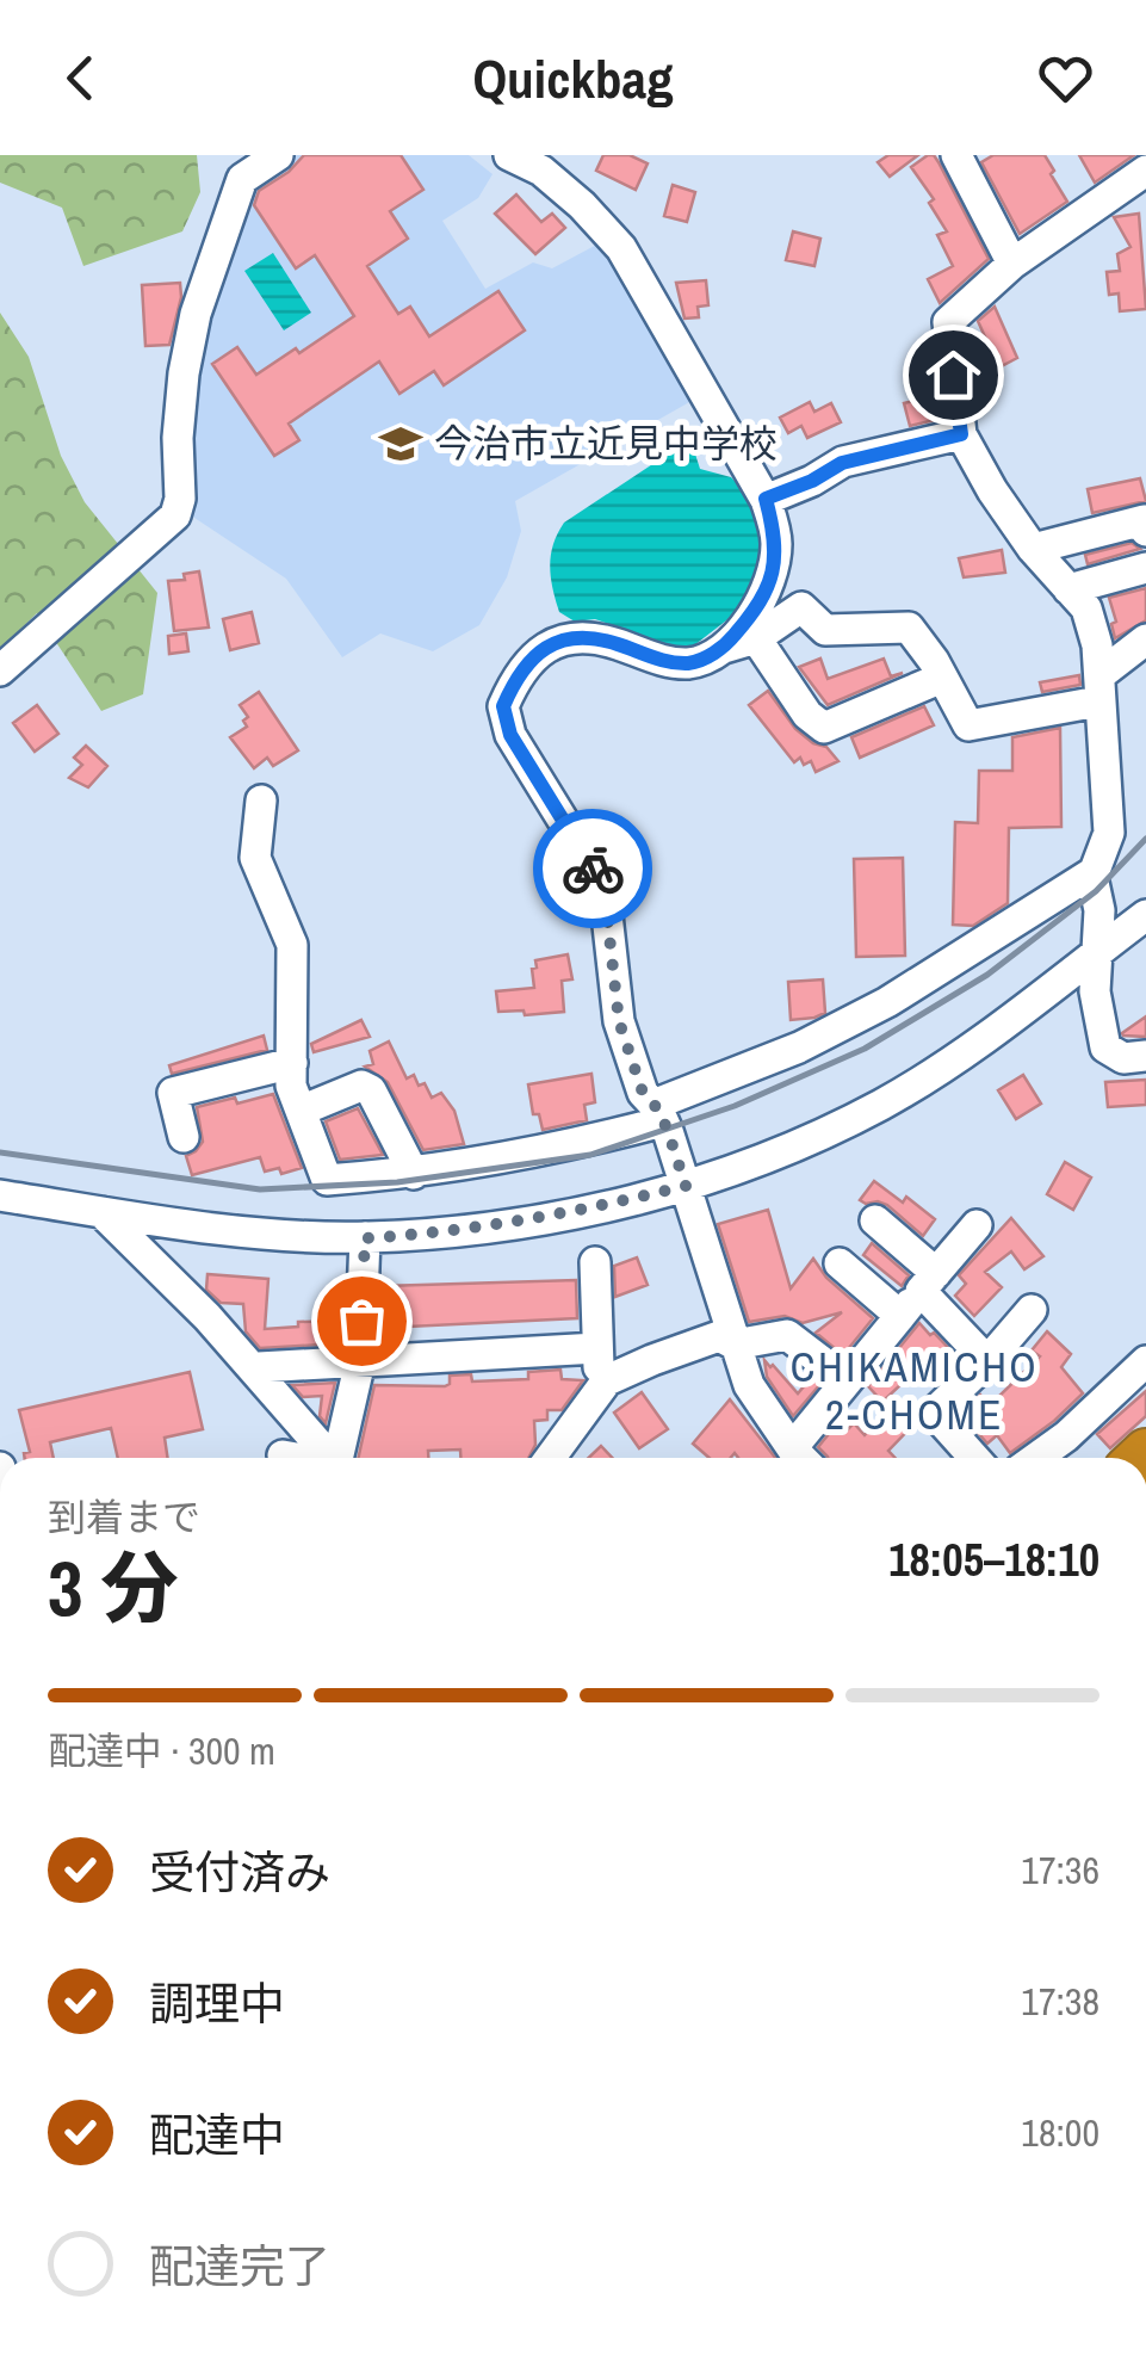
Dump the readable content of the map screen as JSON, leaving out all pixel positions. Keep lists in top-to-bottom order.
{
  "districts": ["CHIKAMICHO 2-CHOME"],
  "places": {
    "school or university": ["今治市立近見中学校"]
  },
  "page": {
    "header": "Quickbag",
    "heading": ["3 分", "到着まで", "18:05–18:10"],
    "bar": "配達中 · 300 m",
    "list": [
      ["受付済み", "17:36"],
      ["調理中", "17:38"],
      ["配達中", "18:00"],
      "配達完了"
    ]
  }
}
